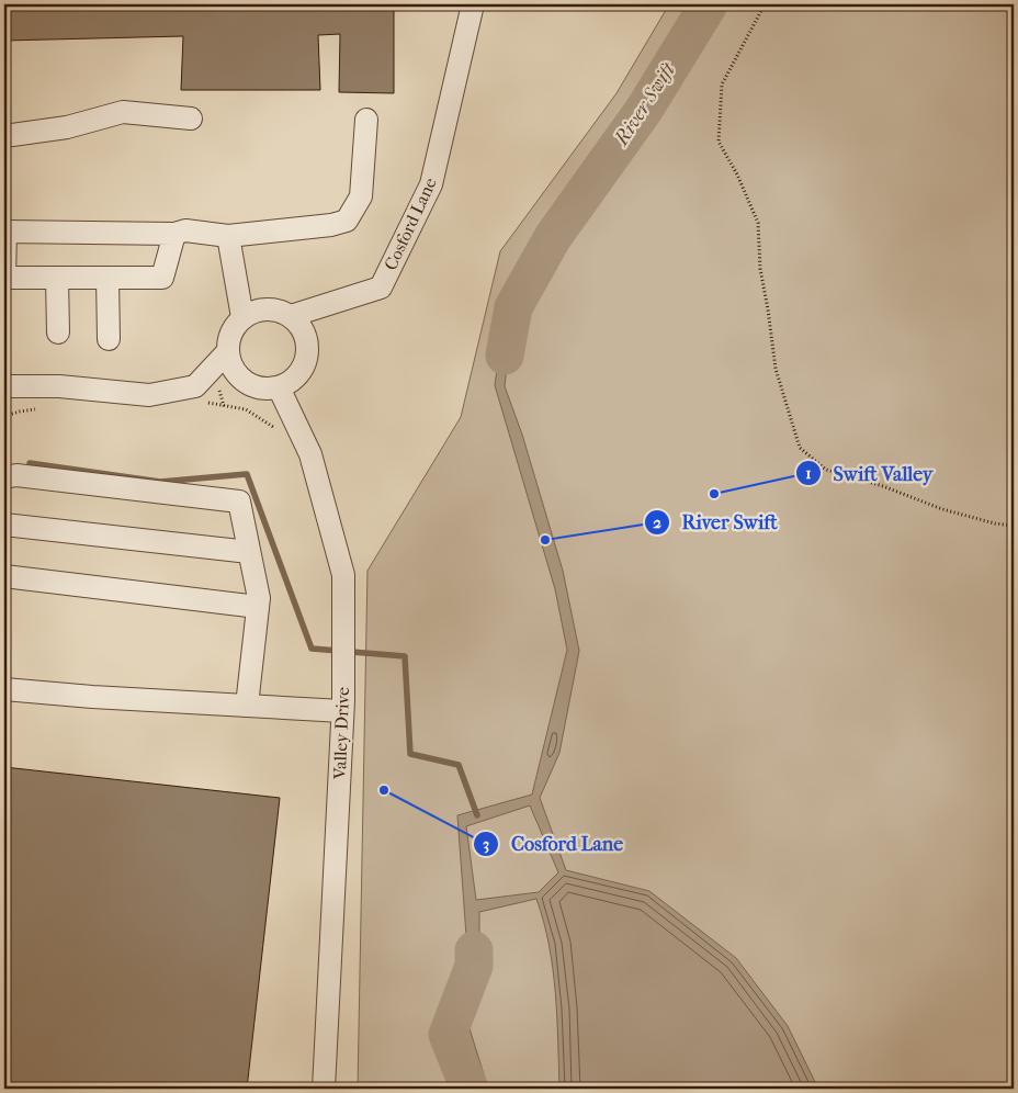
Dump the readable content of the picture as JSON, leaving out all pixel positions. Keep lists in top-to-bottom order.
{
  "streets": {
    "street": ["Cosford Lane", "Valley Drive"]
  },
  "crossings": [
    ["Cosford Lane", "Valley Drive"]
  ],
  "water": ["River Swift"],
  "places": ["Swift Valley", "River Swift", "Cosford Lane"]
}
